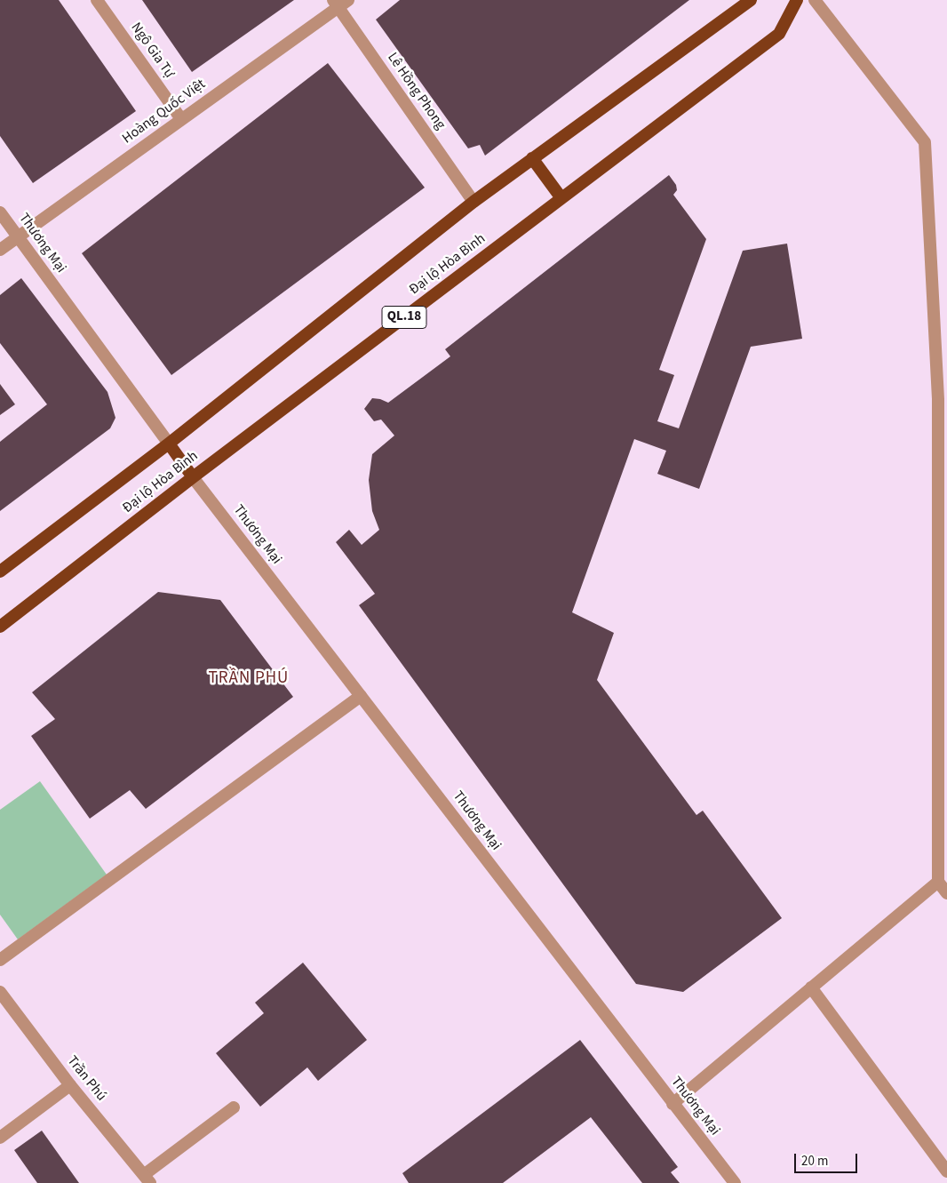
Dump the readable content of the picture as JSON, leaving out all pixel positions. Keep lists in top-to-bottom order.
{
  "streets": {
    "highway": ["Đại lộ Hòa Bình", "QL.18"],
    "street": [
      "Ngô Gia Tự",
      "Lê Hồng Phong",
      "Hoàng Quốc Việt",
      "Thương Mại",
      "Trần Phú"
    ]
  },
  "crossings": [
    ["Ngô Gia Tự", "Hoàng Quốc Việt"],
    ["Lê Hồng Phong", "Hoàng Quốc Việt"],
    ["Lê Hồng Phong", "Đại lộ Hòa Bình"],
    ["Hoàng Quốc Việt", "Thương Mại"],
    ["Thương Mại", "Đại lộ Hòa Bình"]
  ],
  "districts": ["TRẦN PHÚ"],
  "scale_bar": "20 m"
}
